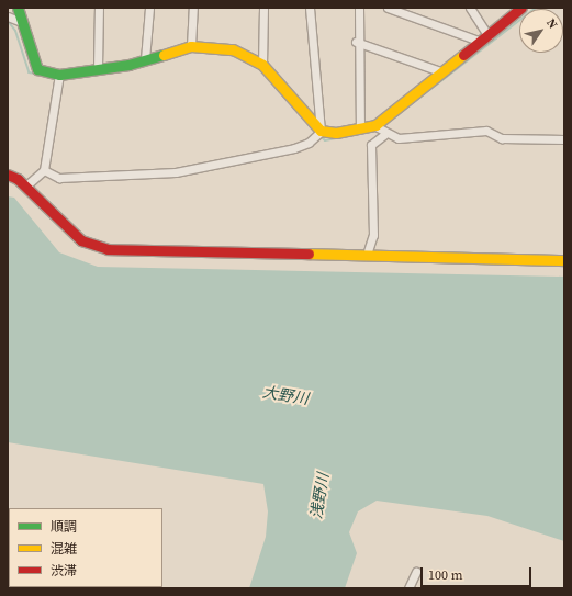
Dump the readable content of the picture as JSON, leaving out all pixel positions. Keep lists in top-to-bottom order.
{
  "water": ["大野川", "浅野川"],
  "legend": ["順調", "混雑", "渋滞"],
  "scale_bar": "100 m",
  "north": "top right"
}
